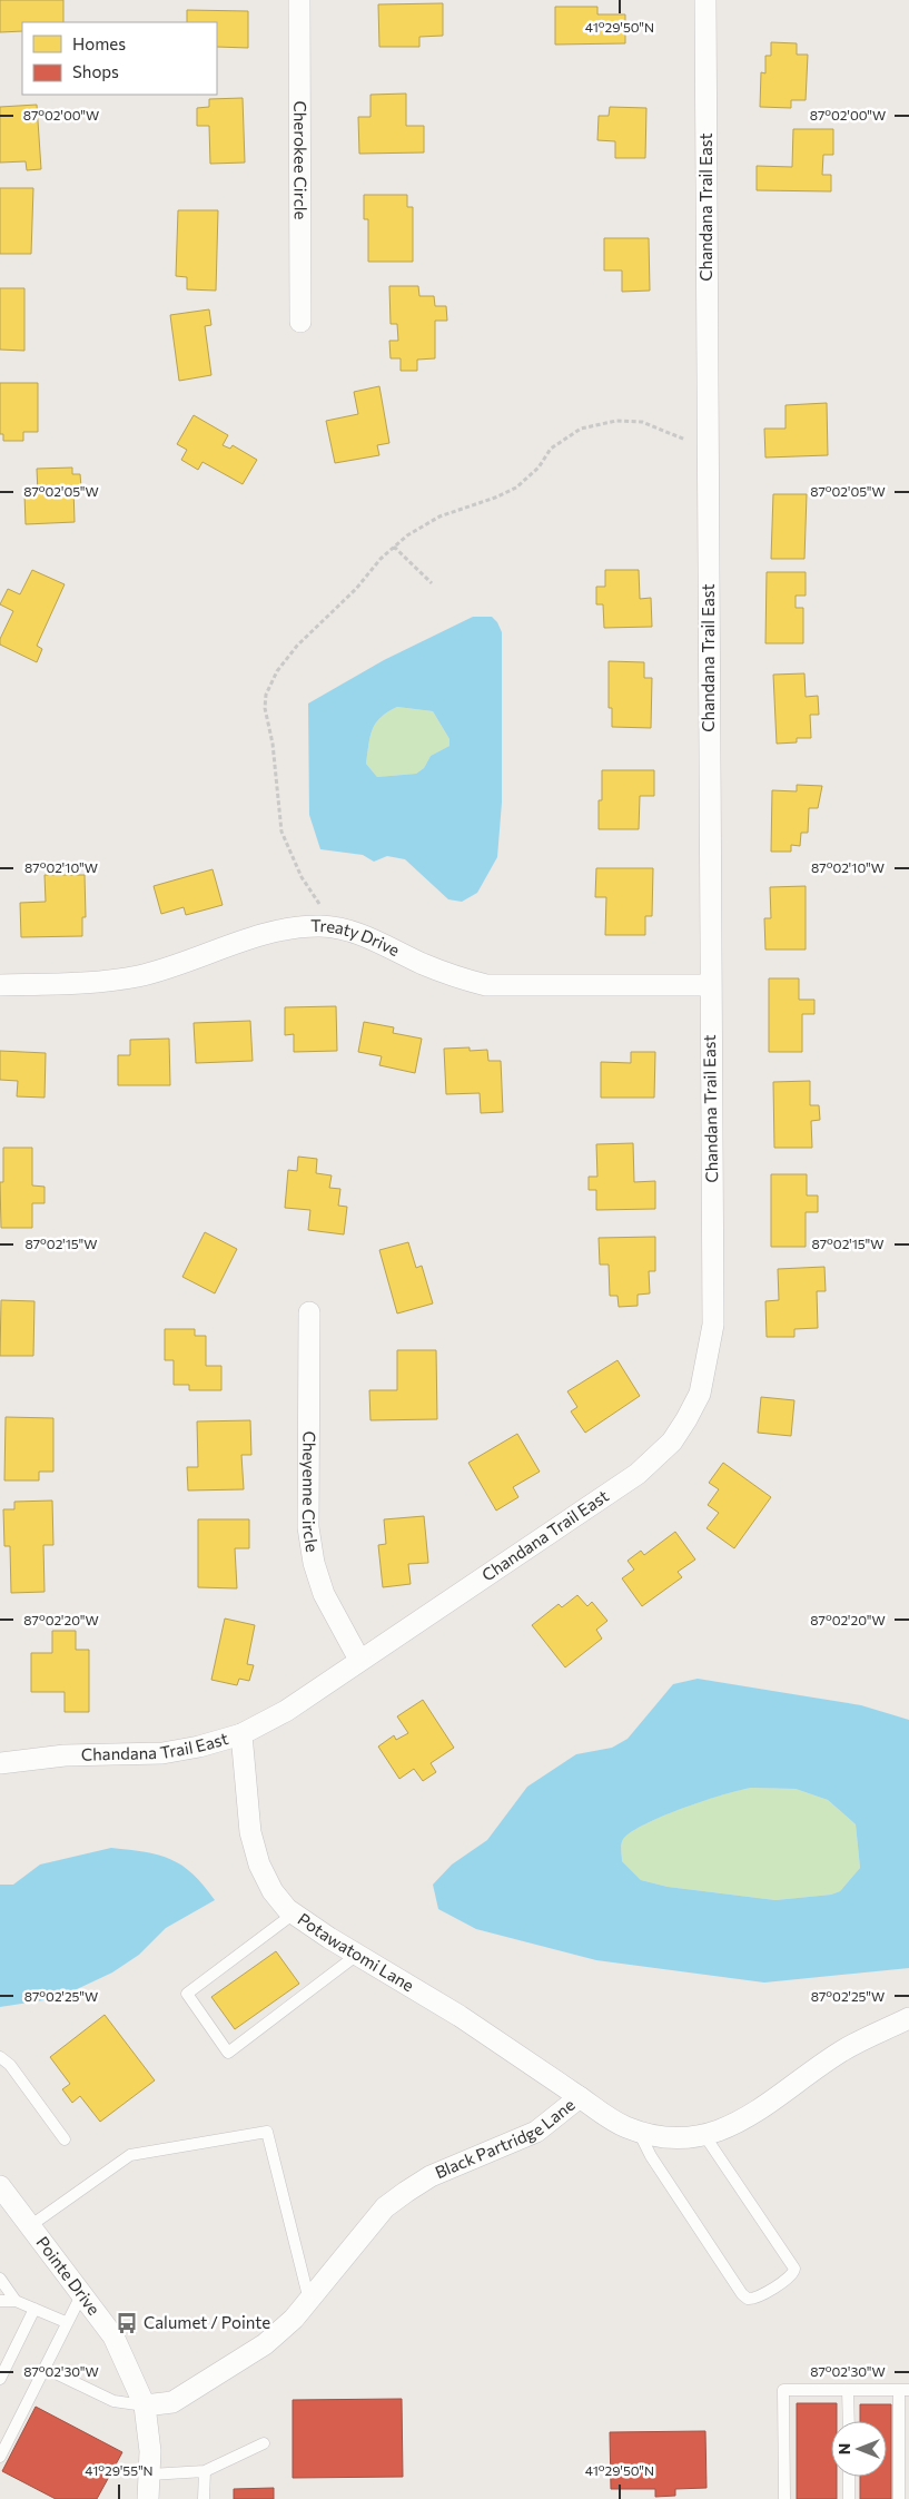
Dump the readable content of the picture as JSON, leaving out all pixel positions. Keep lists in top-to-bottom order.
{
  "streets": {
    "street": [
      "Cherokee Circle",
      "Chandana Trail East",
      "Treaty Drive",
      "Cheyenne Circle",
      "Potawatomi Lane",
      "Black Partridge Lane",
      "Pointe Drive"
    ]
  },
  "crossings": [
    ["Chandana Trail East", "Treaty Drive"],
    ["Chandana Trail East", "Cheyenne Circle"],
    ["Chandana Trail East", "Potawatomi Lane"],
    ["Potawatomi Lane", "Black Partridge Lane"],
    ["Black Partridge Lane", "Pointe Drive"]
  ],
  "places": {
    "bus stop": ["Calumet / Pointe"]
  },
  "legend": ["Homes", "Shops"],
  "north": "left",
  "coordinates": [
    "41°29'50\"N",
    "87°02'00\"W",
    "87°02'05\"W",
    "87°02'10\"W",
    "87°02'15\"W",
    "87°02'20\"W",
    "87°02'25\"W",
    "87°02'30\"W",
    "41°29'55\"N"
  ]
}
